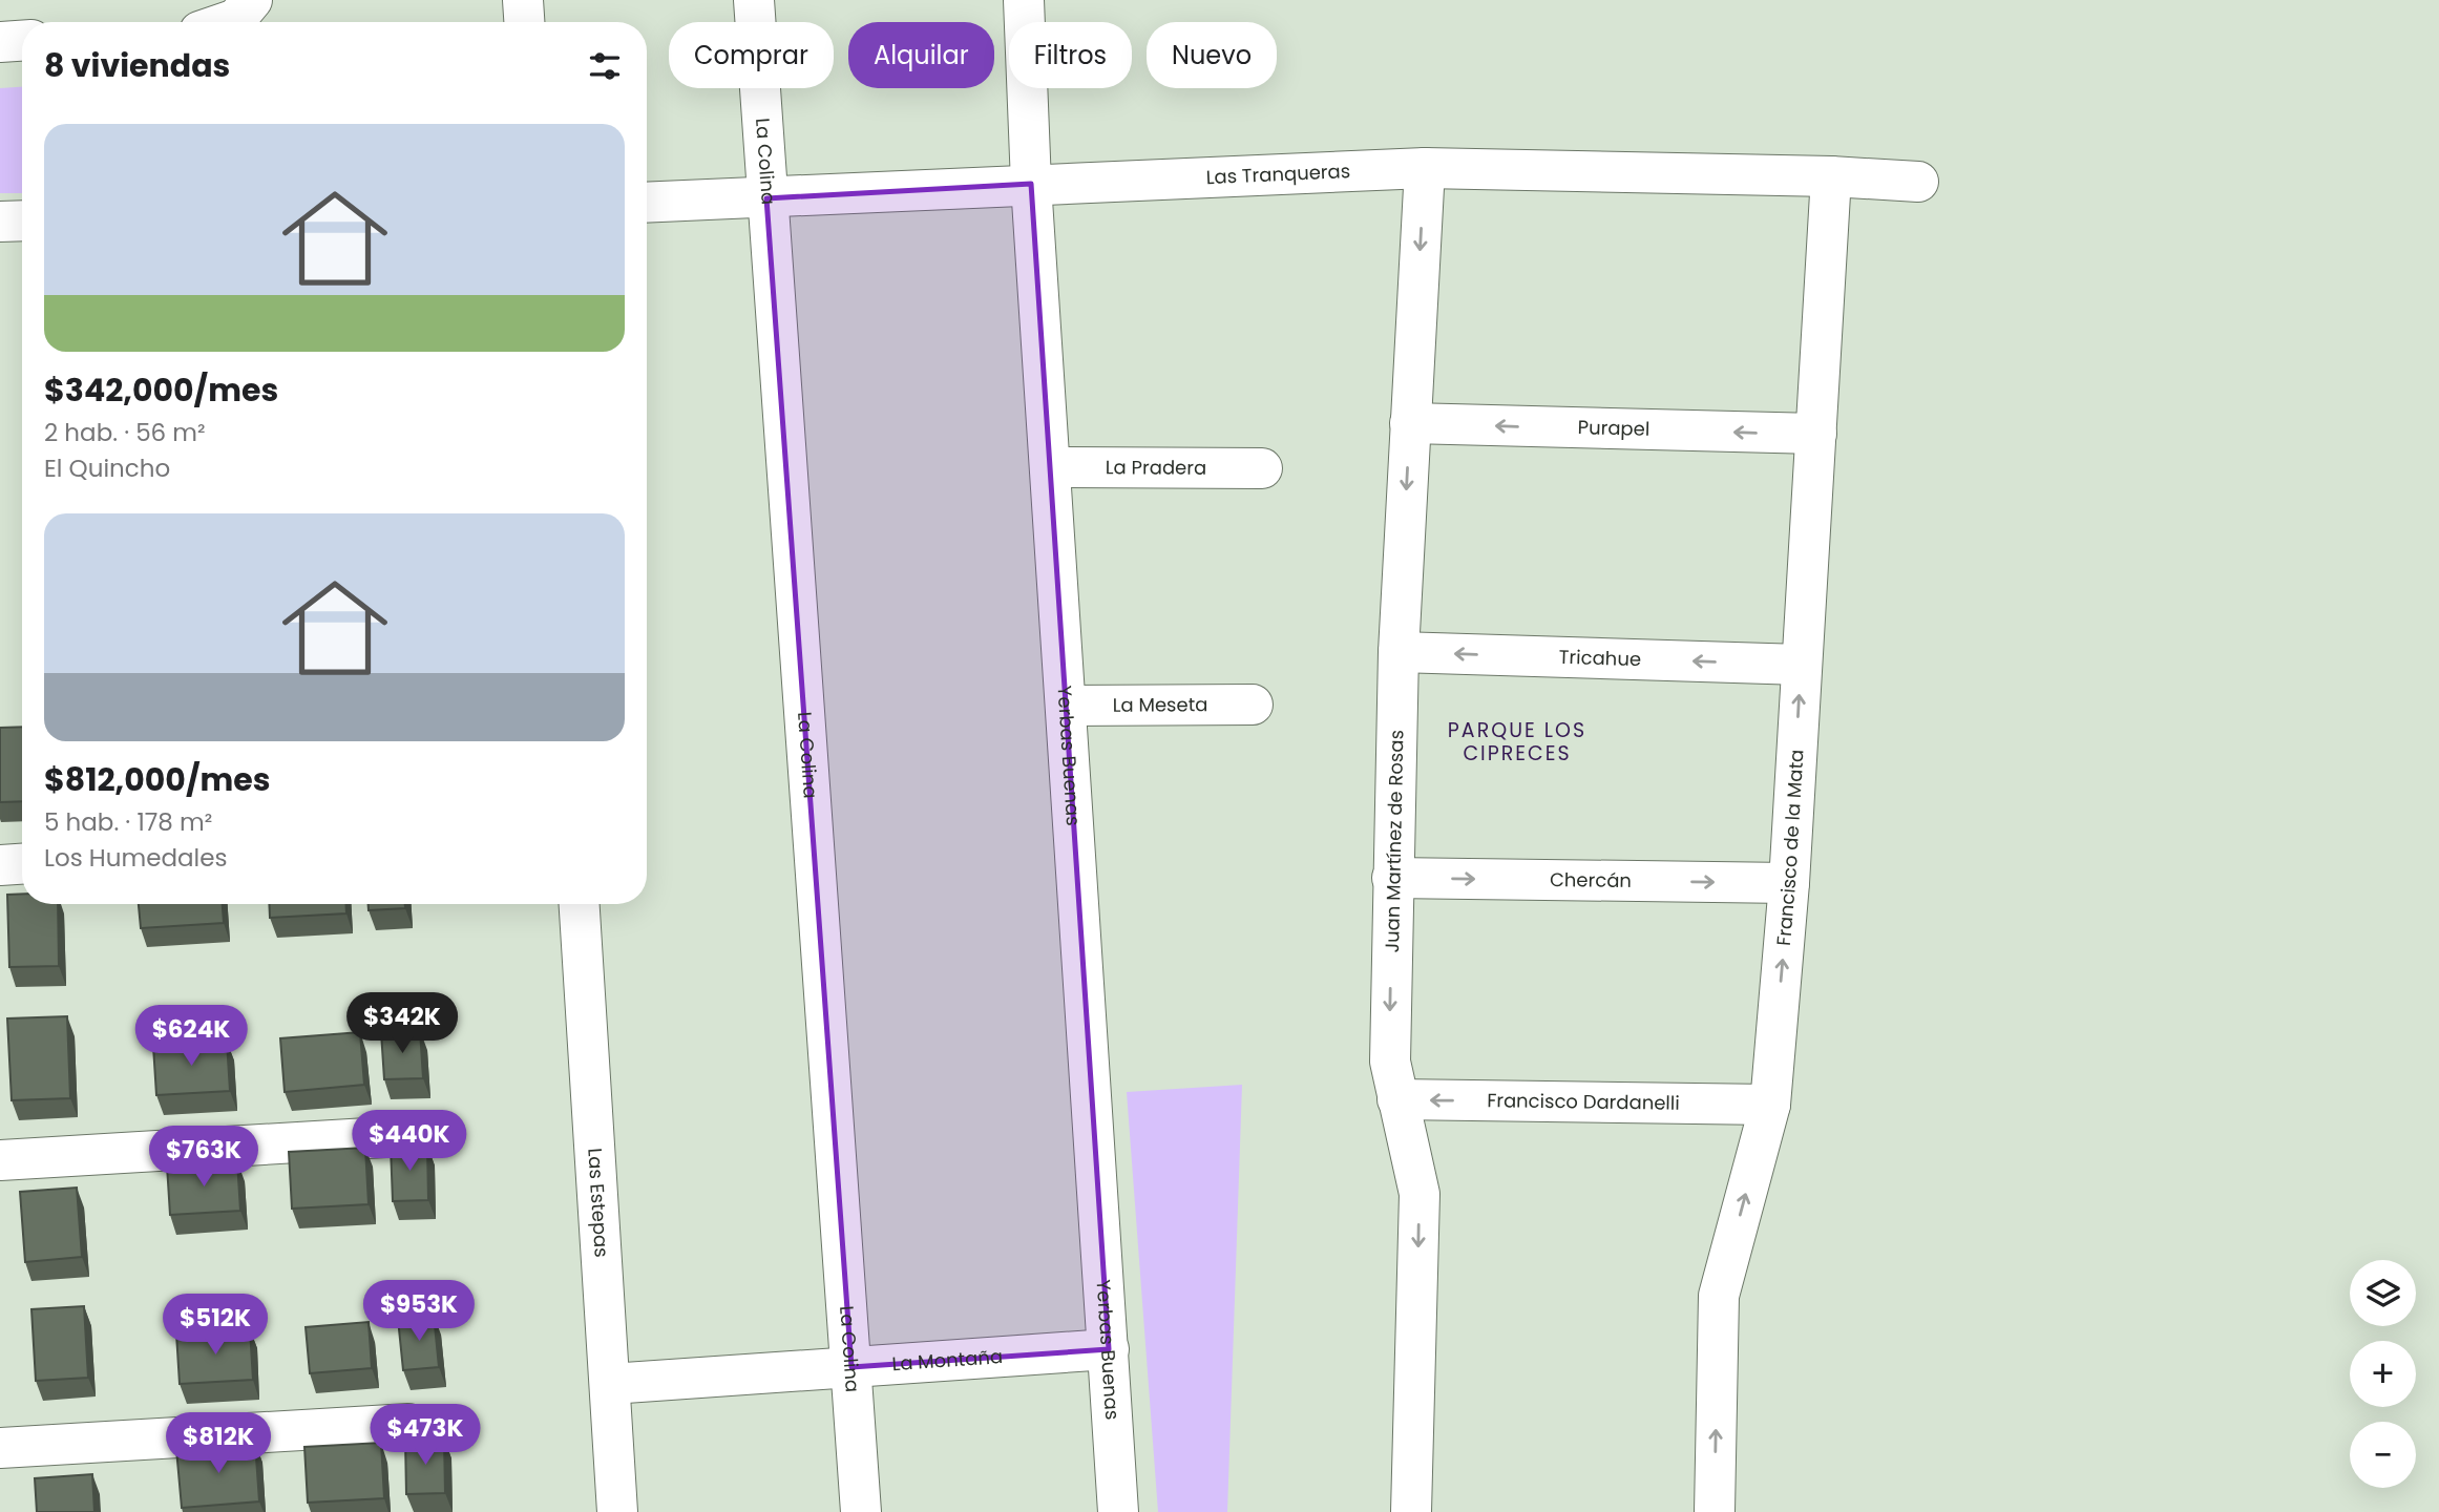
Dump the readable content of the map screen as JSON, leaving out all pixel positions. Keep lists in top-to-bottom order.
{
  "streets": {
    "street": [
      "La Colina",
      "Las Tranqueras",
      "Purapel",
      "La Pradera",
      "Tricahue",
      "La Meseta",
      "Yerbas Buenas",
      "Juan Martínez de Rosas",
      "Francisco de la Mata",
      "Chercán",
      "Francisco Dardanelli",
      "Las Estepas",
      "La Montaña"
    ]
  },
  "crossings": [
    ["La Colina", "Las Tranqueras"],
    ["La Colina", "La Montaña"],
    ["Las Tranqueras", "Yerbas Buenas"],
    ["Las Tranqueras", "Juan Martínez de Rosas"],
    ["Las Tranqueras", "Francisco de la Mata"],
    ["Purapel", "Juan Martínez de Rosas"],
    ["Purapel", "Francisco de la Mata"],
    ["La Pradera", "Yerbas Buenas"],
    ["Tricahue", "Juan Martínez de Rosas"],
    ["Tricahue", "Francisco de la Mata"],
    ["La Meseta", "Yerbas Buenas"],
    ["Yerbas Buenas", "La Montaña"],
    ["Juan Martínez de Rosas", "Chercán"],
    ["Juan Martínez de Rosas", "Francisco Dardanelli"],
    ["Francisco de la Mata", "Chercán"],
    ["Francisco de la Mata", "Francisco Dardanelli"],
    ["Las Estepas", "La Montaña"]
  ],
  "one_way": [
    "Purapel",
    "Tricahue",
    "Juan Martínez de Rosas",
    "Francisco de la Mata",
    "Chercán",
    "Francisco Dardanelli"
  ],
  "districts": ["PARQUE LOS CIPRECES"],
  "page": {
    "chip": [
      "Comprar",
      "Alquilar",
      "Filtros",
      "Nuevo"
    ],
    "heading": "8 viviendas",
    "list": [
      {
        "name": "$342,000/mes",
        "note": "2 hab. · 56 m² · El Quincho"
      },
      {
        "name": "$812,000/mes",
        "note": "5 hab. · 178 m² · Los Humedales"
      }
    ],
    "price": [
      "$342K",
      "$624K",
      "$440K",
      "$763K",
      "$953K",
      "$512K",
      "$473K",
      "$812K"
    ],
    "map_buttons": ["+", "−"]
  }
}
